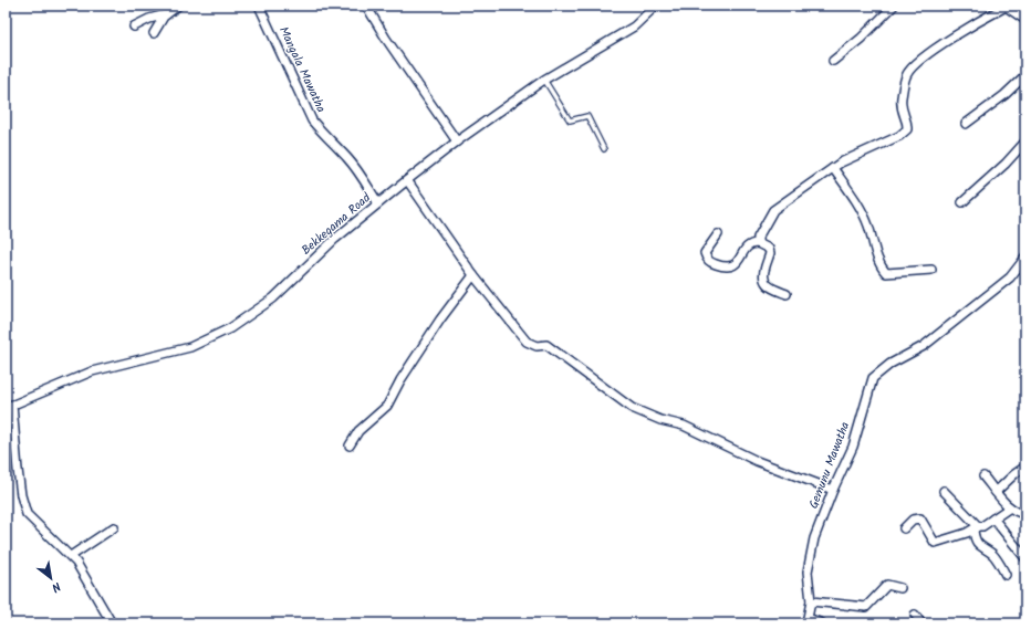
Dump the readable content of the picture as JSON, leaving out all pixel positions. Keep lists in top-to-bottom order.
{
  "streets": {
    "street": ["Mangala Mawatha", "Bekkegama Road", "Gemunu Mawatha"]
  },
  "crossings": [
    ["Mangala Mawatha", "Bekkegama Road"]
  ],
  "north": "bottom right"
}
